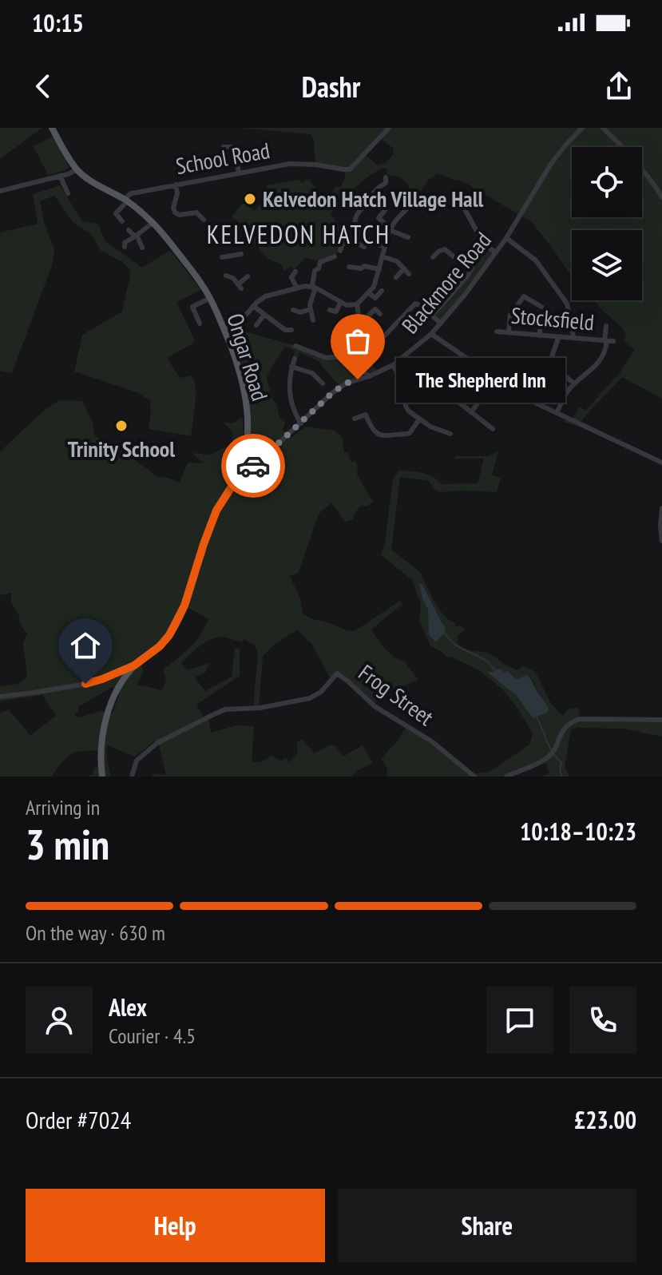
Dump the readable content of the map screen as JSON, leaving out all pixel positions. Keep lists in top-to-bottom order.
{
  "streets": {
    "main road": ["Ongar Road"],
    "street": [
      "School Road",
      "Blackmore Road",
      "Stocksfield",
      "Frog Street"
    ]
  },
  "crossings": [
    ["School Road", "Ongar Road"],
    ["Blackmore Road", "Ongar Road"]
  ],
  "districts": ["KELVEDON HATCH"],
  "places": ["Kelvedon Hatch Village Hall", "The Shepherd Inn", "Trinity School"],
  "page": {
    "status": "10:15",
    "header": "Dashr",
    "bubble": "The Shepherd Inn",
    "heading": ["3 min", "Arriving in", "10:18–10:23"],
    "panel": [
      "Alex",
      "Courier · 4.5",
      "Order #7024",
      "£23.00"
    ],
    "bar": "On the way · 630 m",
    "buttons": ["Help", "Share"]
  }
}
